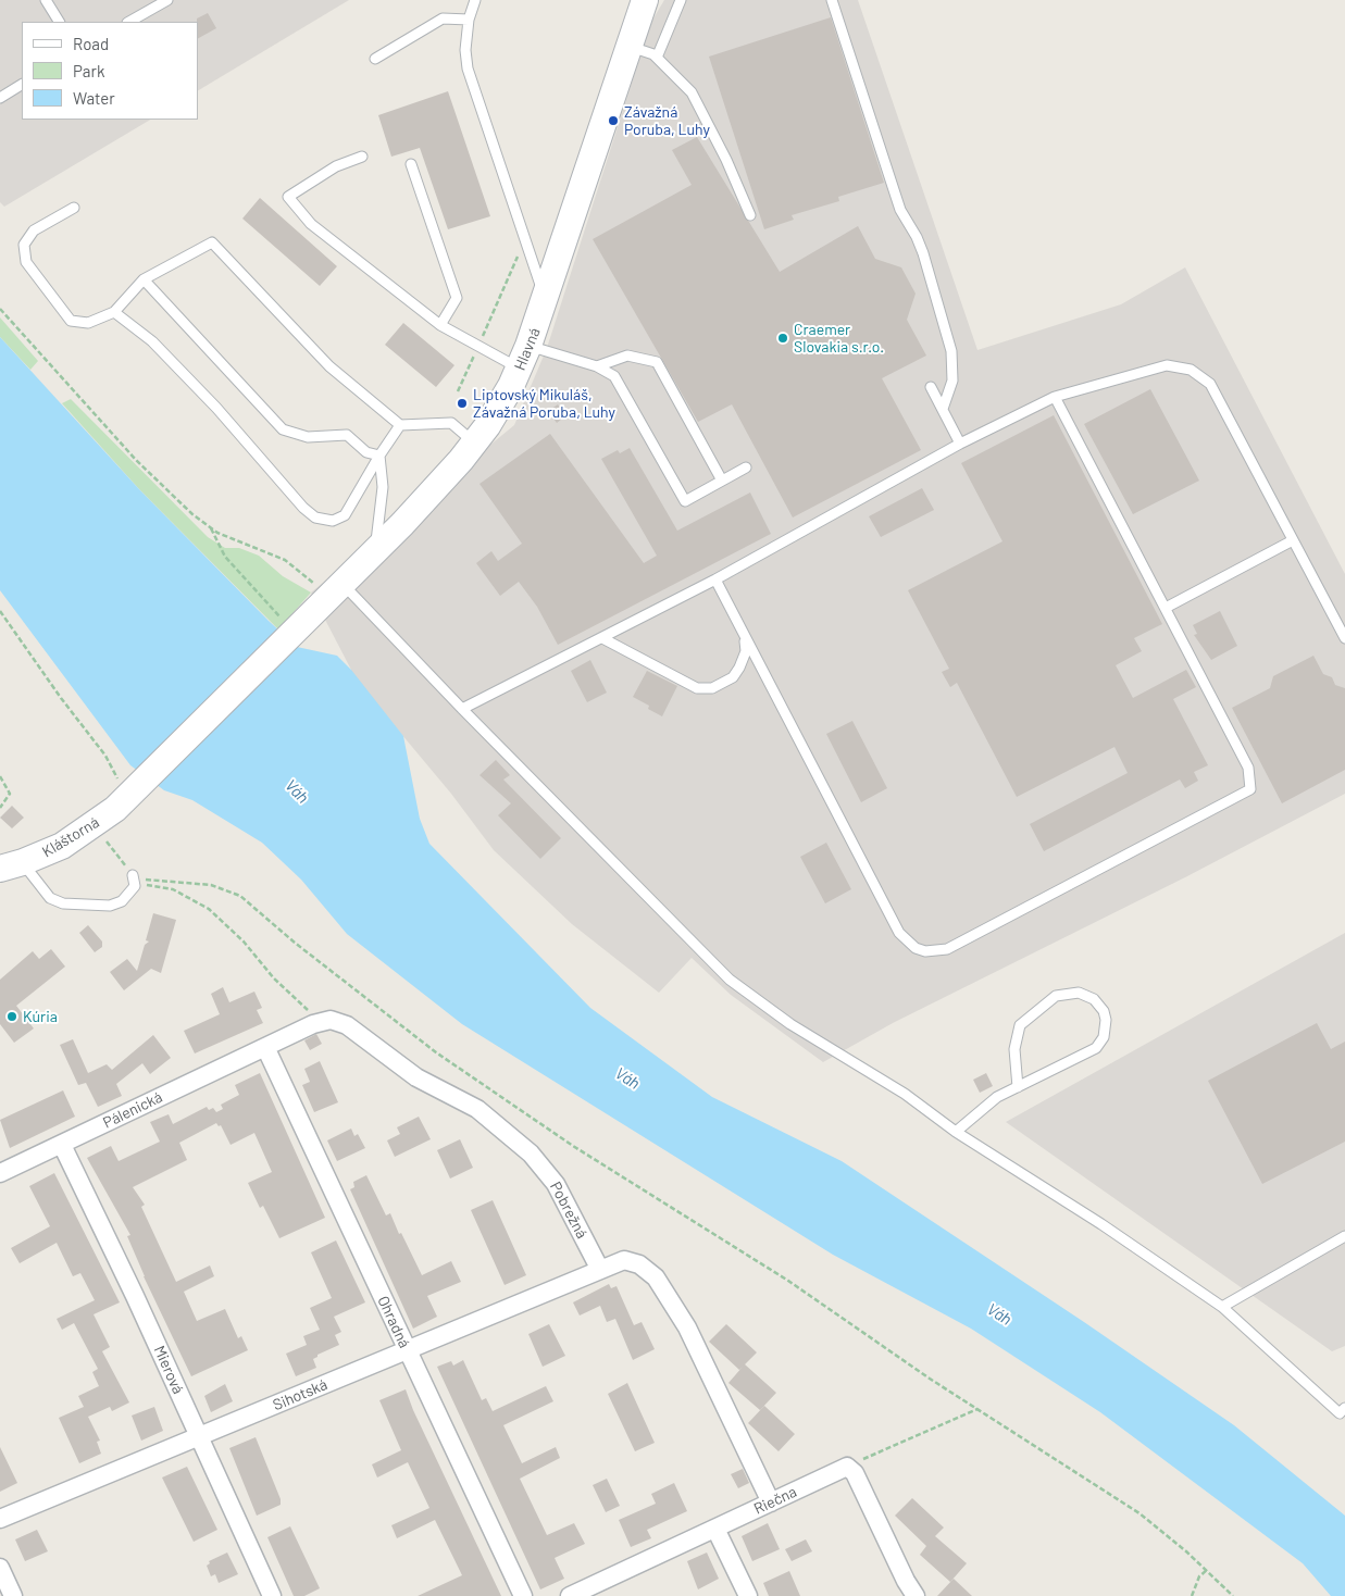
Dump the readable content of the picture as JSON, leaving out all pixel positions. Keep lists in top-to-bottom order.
{
  "streets": {
    "street": [
      "Hlavná",
      "Kláštorná",
      "Pálenická",
      "Pobrežná",
      "Ohradná",
      "Mierová",
      "Sihotská",
      "Riečna"
    ]
  },
  "crossings": [
    ["Hlavná", "Kláštorná"],
    ["Pálenická", "Ohradná"],
    ["Pálenická", "Mierová"],
    ["Pobrežná", "Sihotská"],
    ["Ohradná", "Sihotská"],
    ["Mierová", "Sihotská"]
  ],
  "water": ["Váh"],
  "places": [
    "Závažná Poruba, Luhy",
    "Craemer Slovakia s.r.o.",
    "Liptovský Mikuláš, Závažná Poruba, Luhy",
    "Kúria"
  ],
  "legend": ["Road", "Park", "Water"]
}
